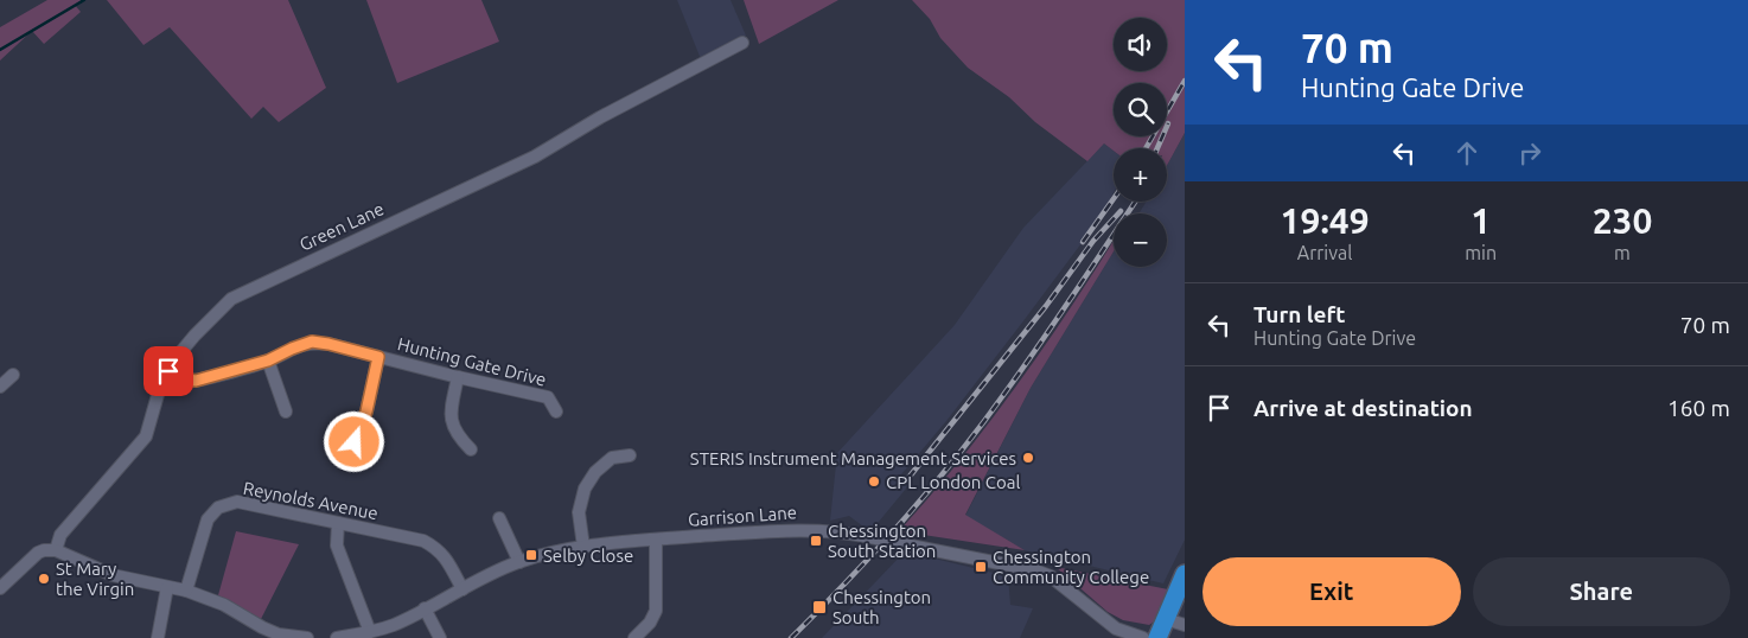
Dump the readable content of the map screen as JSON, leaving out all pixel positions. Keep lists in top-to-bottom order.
{
  "streets": {
    "street": [
      "Green Lane",
      "Hunting Gate Drive",
      "Reynolds Avenue",
      "Garrison Lane"
    ]
  },
  "crossings": [
    ["Green Lane", "Hunting Gate Drive"],
    ["Reynolds Avenue", "Garrison Lane"]
  ],
  "places": {
    "other": ["STERIS Instrument Management Services", "CPL London Coal", "St Mary the Virgin"],
    "transit": [
      "Chessington South Station",
      "Selby Close",
      "Chessington Community College",
      "Chessington South"
    ]
  },
  "page": {
    "turn": ["70 m", "Hunting Gate Drive"],
    "map_buttons": ["+", "−"],
    "eta": [
      "19:49",
      "Arrival",
      "1",
      "min",
      "230",
      "m"
    ],
    "list": [
      {
        "name": "Turn left",
        "note": "Hunting Gate Drive",
        "value": "70 m"
      },
      {
        "name": "Arrive at destination",
        "value": "160 m"
      }
    ],
    "buttons": ["Exit", "Share"]
  }
}
